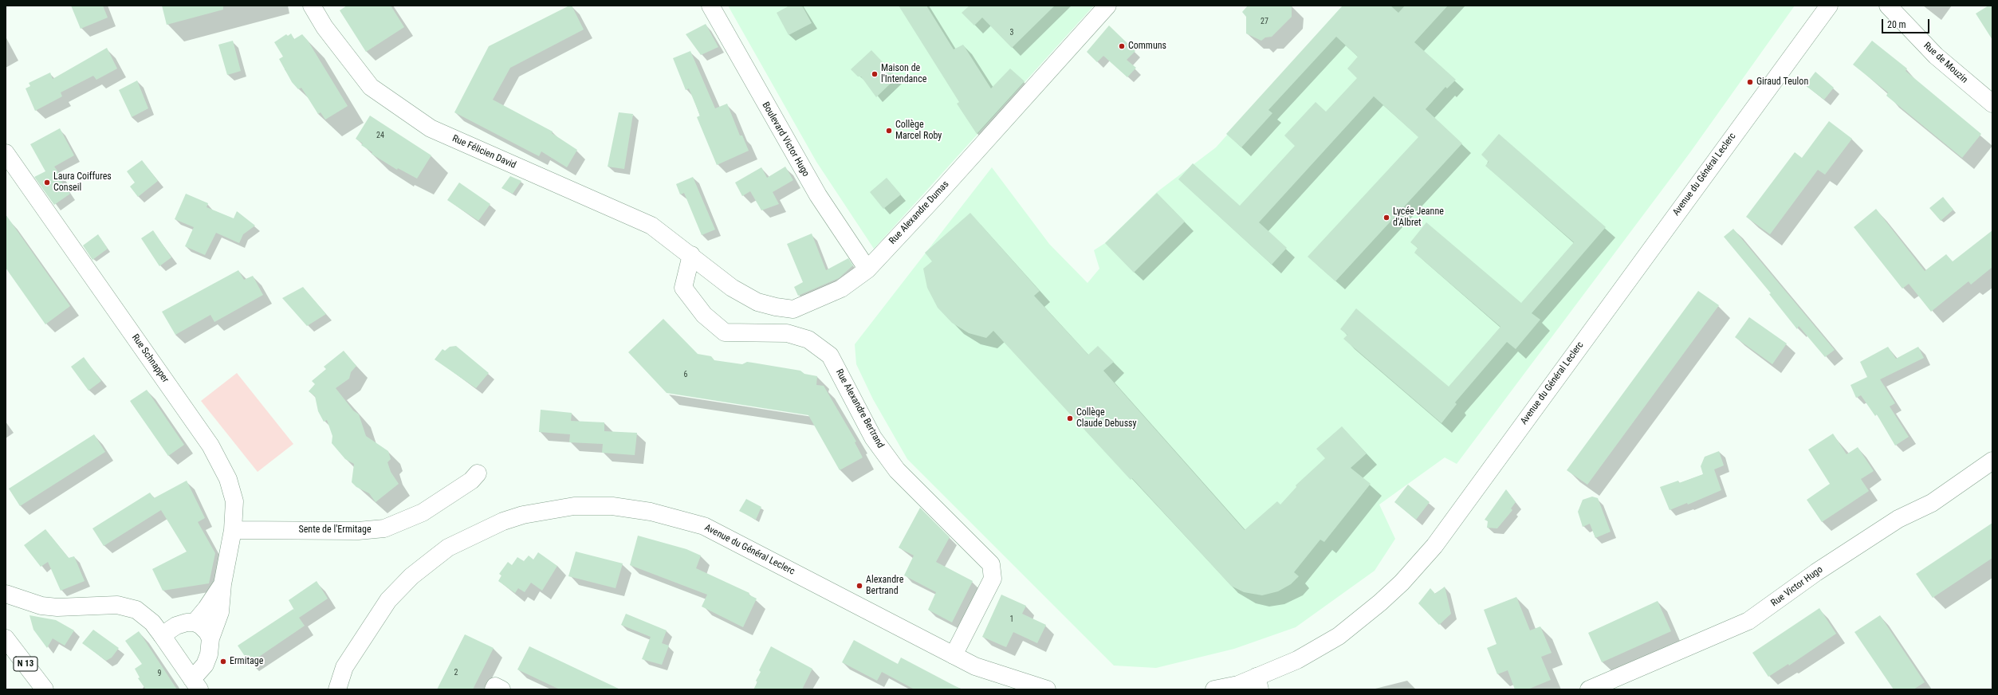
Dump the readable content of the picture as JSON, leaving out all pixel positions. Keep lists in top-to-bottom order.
{
  "streets": {
    "street": [
      "Rue de Mouzin",
      "Boulevard Victor Hugo",
      "Rue Félicien David",
      "Avenue du Général Leclerc",
      "Rue Alexandre Dumas",
      "Rue Schnapper",
      "Rue Alexandre Bertrand",
      "Sente de l'Ermitage",
      "Rue Victor Hugo",
      "N 13"
    ]
  },
  "crossings": [
    ["Boulevard Victor Hugo", "Rue Alexandre Dumas"],
    ["Rue Félicien David", "Rue Alexandre Dumas"],
    ["Rue Félicien David", "Rue Alexandre Bertrand"],
    ["Avenue du Général Leclerc", "Rue Alexandre Bertrand"],
    ["Rue Alexandre Dumas", "Rue Alexandre Bertrand"],
    ["Rue Schnapper", "Sente de l'Ermitage"]
  ],
  "places": [
    "Communs",
    "Maison de l'Intendance",
    "Giraud Teulon",
    "Collège Marcel Roby",
    "Laura Coiffures Conseil",
    "Lycée Jeanne d'Albret",
    "Collège Claude Debussy",
    "Alexandre Bertrand",
    "Ermitage"
  ],
  "house_numbers": [
    "27",
    "3",
    "24",
    "6",
    "1",
    "2",
    "9"
  ],
  "scale_bar": "20 m"
}
